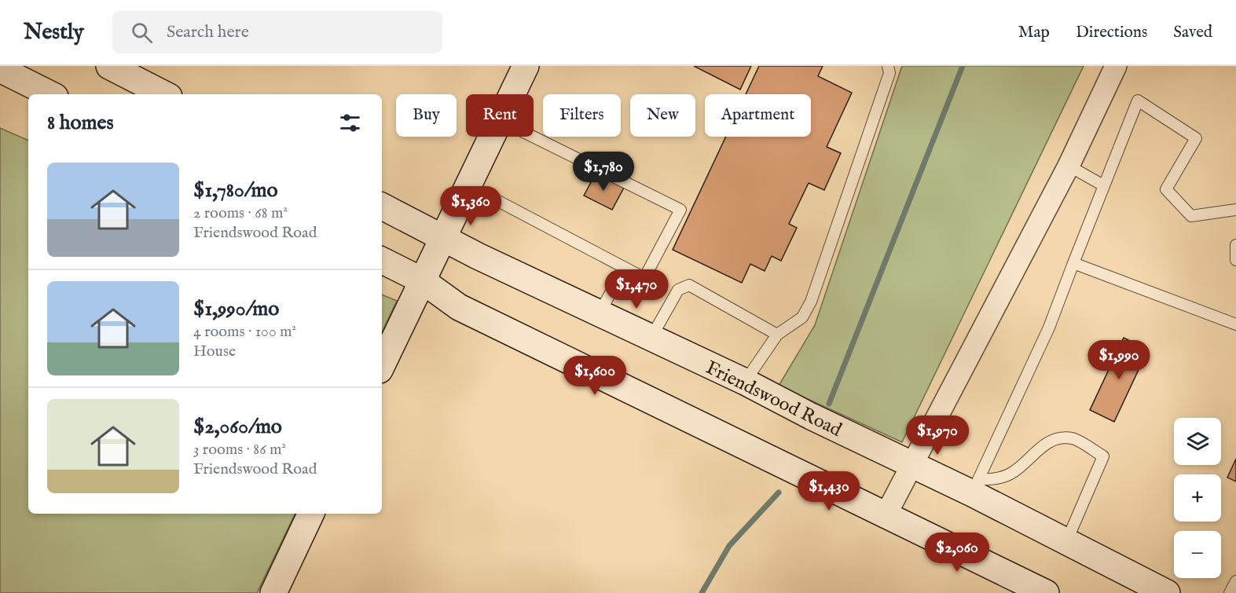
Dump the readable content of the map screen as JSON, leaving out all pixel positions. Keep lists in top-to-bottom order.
{
  "streets": {
    "main road": ["Friendswood Road"]
  },
  "page": {
    "header": "Nestly",
    "search": "Search here",
    "nav": ["Map", "Directions", "Saved"],
    "chip": [
      "Buy",
      "Rent",
      "Filters",
      "New",
      "Apartment"
    ],
    "heading": "8 homes",
    "list": [
      {
        "name": "$1,780/mo",
        "note": "2 rooms · 68 m² · Friendswood Road"
      },
      {
        "name": "$1,990/mo",
        "note": "4 rooms · 100 m² · House"
      },
      {
        "name": "$2,060/mo",
        "note": "3 rooms · 86 m² · Friendswood Road"
      }
    ],
    "price": [
      "$1,780",
      "$1,360",
      "$1,470",
      "$1,990",
      "$1,600",
      "$1,970",
      "$1,430",
      "$2,060"
    ],
    "map_buttons": ["+", "−"]
  }
}
